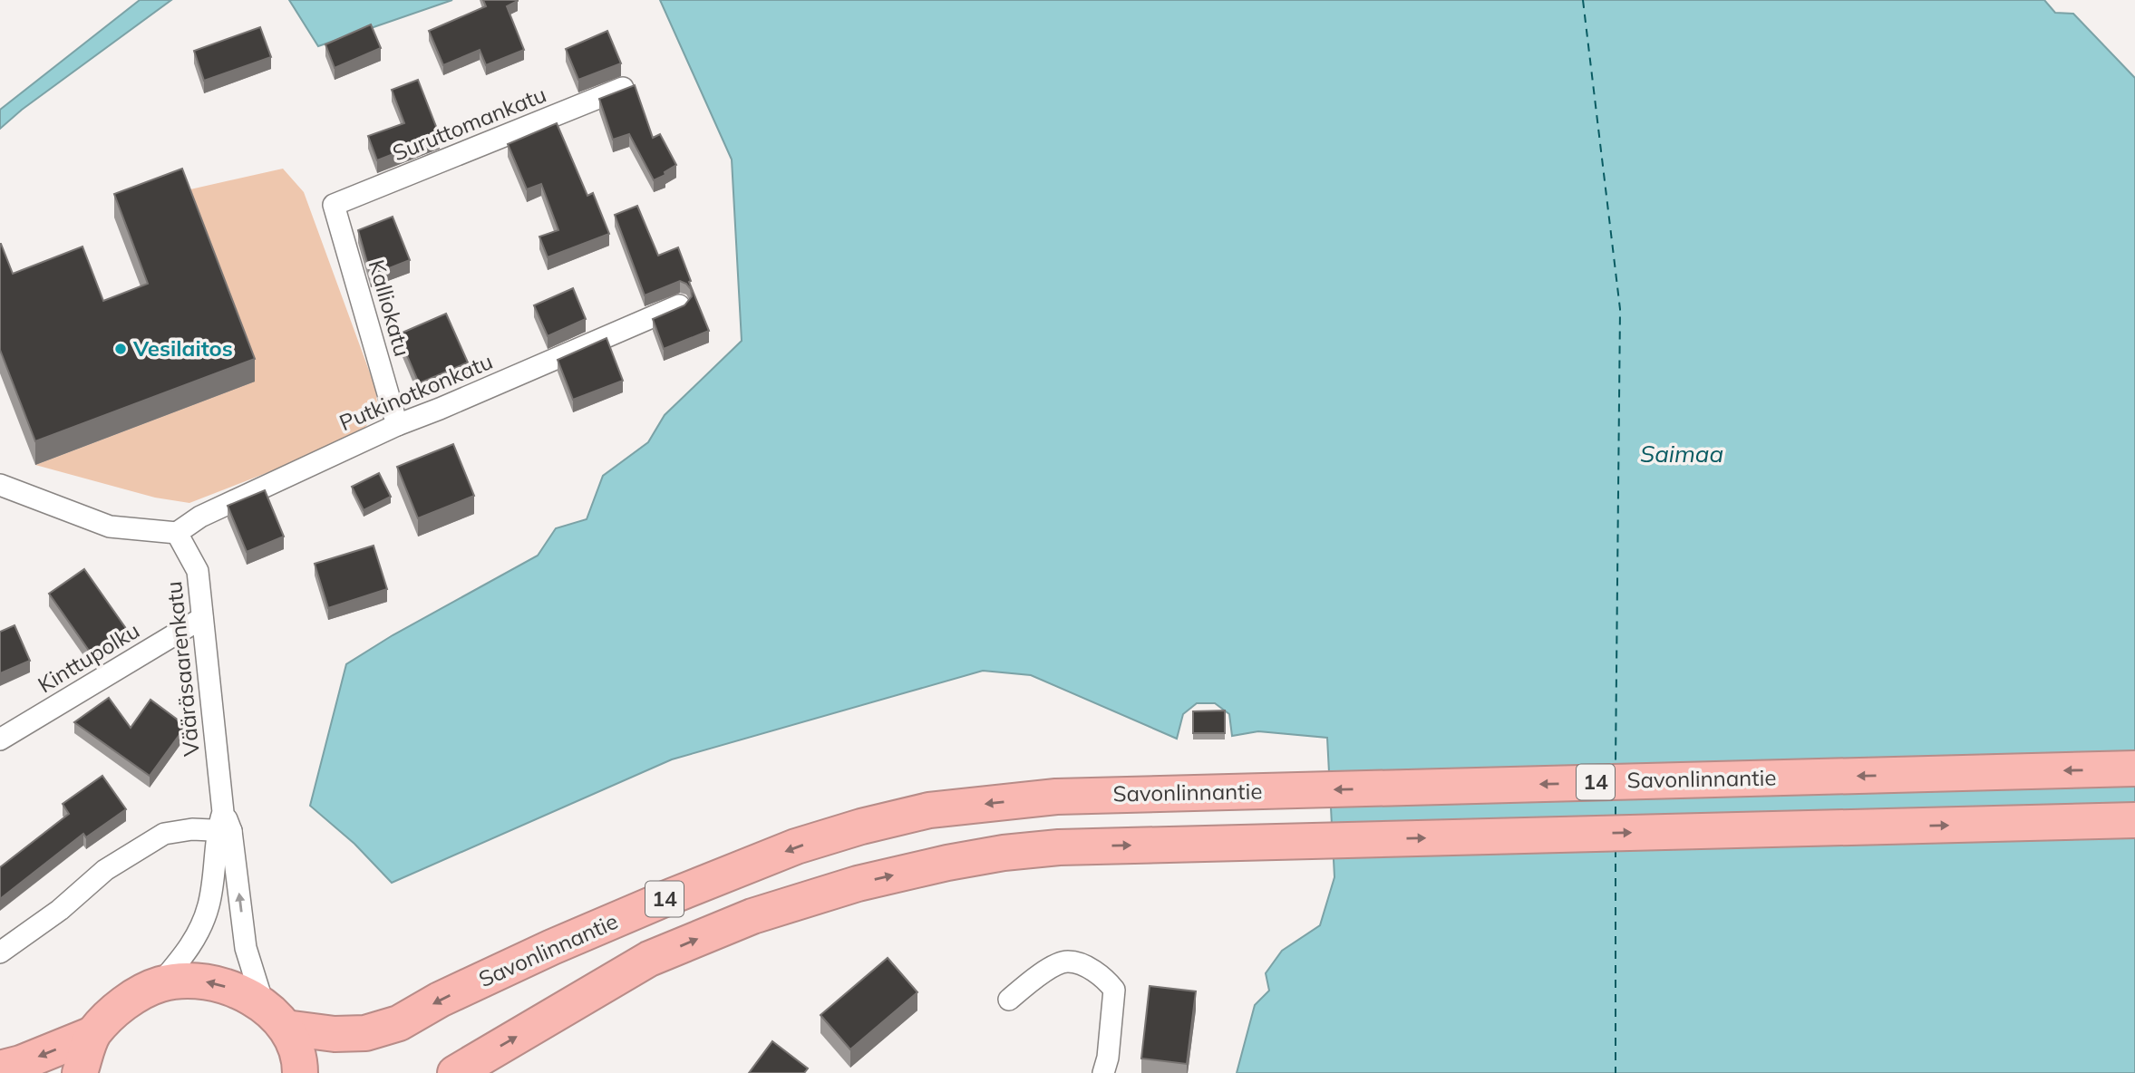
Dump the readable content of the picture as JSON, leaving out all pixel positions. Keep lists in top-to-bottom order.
{
  "streets": {
    "highway": ["Savonlinnantie", "14"],
    "street": [
      "Suruttomankatu",
      "Kalliokatu",
      "Putkinotkonkatu",
      "Kinttupolku",
      "Vääräsaarenkatu"
    ]
  },
  "crossings": [
    ["Suruttomankatu", "Kalliokatu"],
    ["Kalliokatu", "Putkinotkonkatu"],
    ["Putkinotkonkatu", "Vääräsaarenkatu"],
    ["Kinttupolku", "Vääräsaarenkatu"],
    ["Vääräsaarenkatu", "Savonlinnantie"],
    ["Vääräsaarenkatu", "14"],
    ["Savonlinnantie", "14"]
  ],
  "one_way": ["Vääräsaarenkatu"],
  "water": ["Saimaa"],
  "places": ["Vesilaitos"]
}
